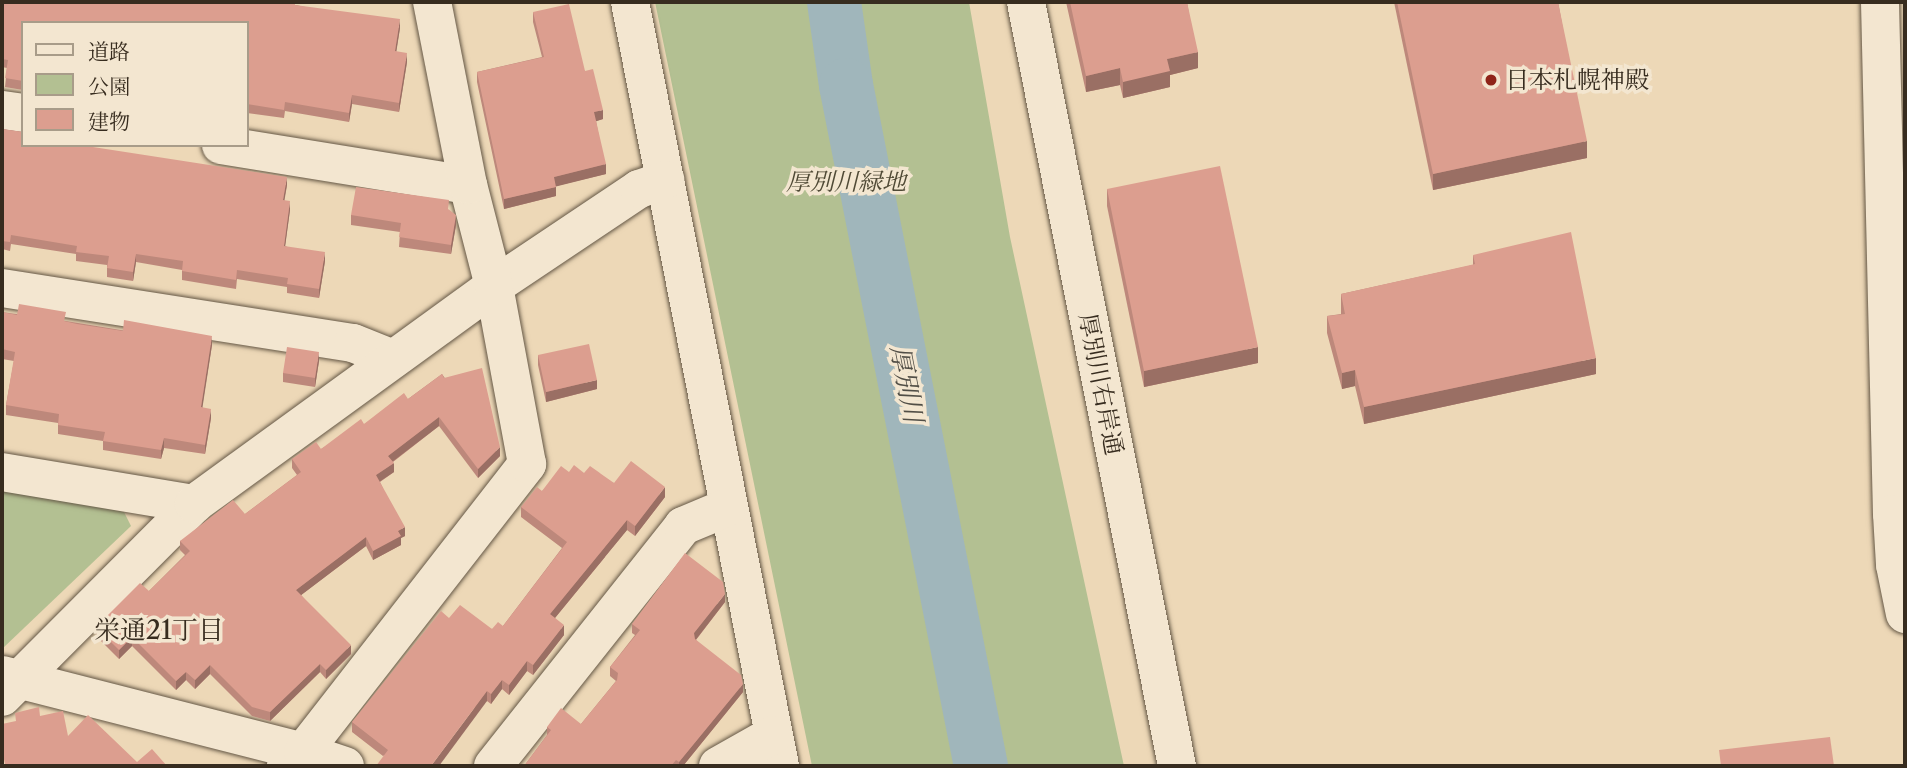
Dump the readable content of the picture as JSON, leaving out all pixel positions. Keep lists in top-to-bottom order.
{
  "streets": {
    "street": ["厚別川右岸通"]
  },
  "districts": ["栄通21丁目"],
  "water": ["厚別川"],
  "parks": ["厚別川緑地"],
  "places": ["日本札幌神殿"],
  "legend": ["道路", "公園", "建物"]
}
